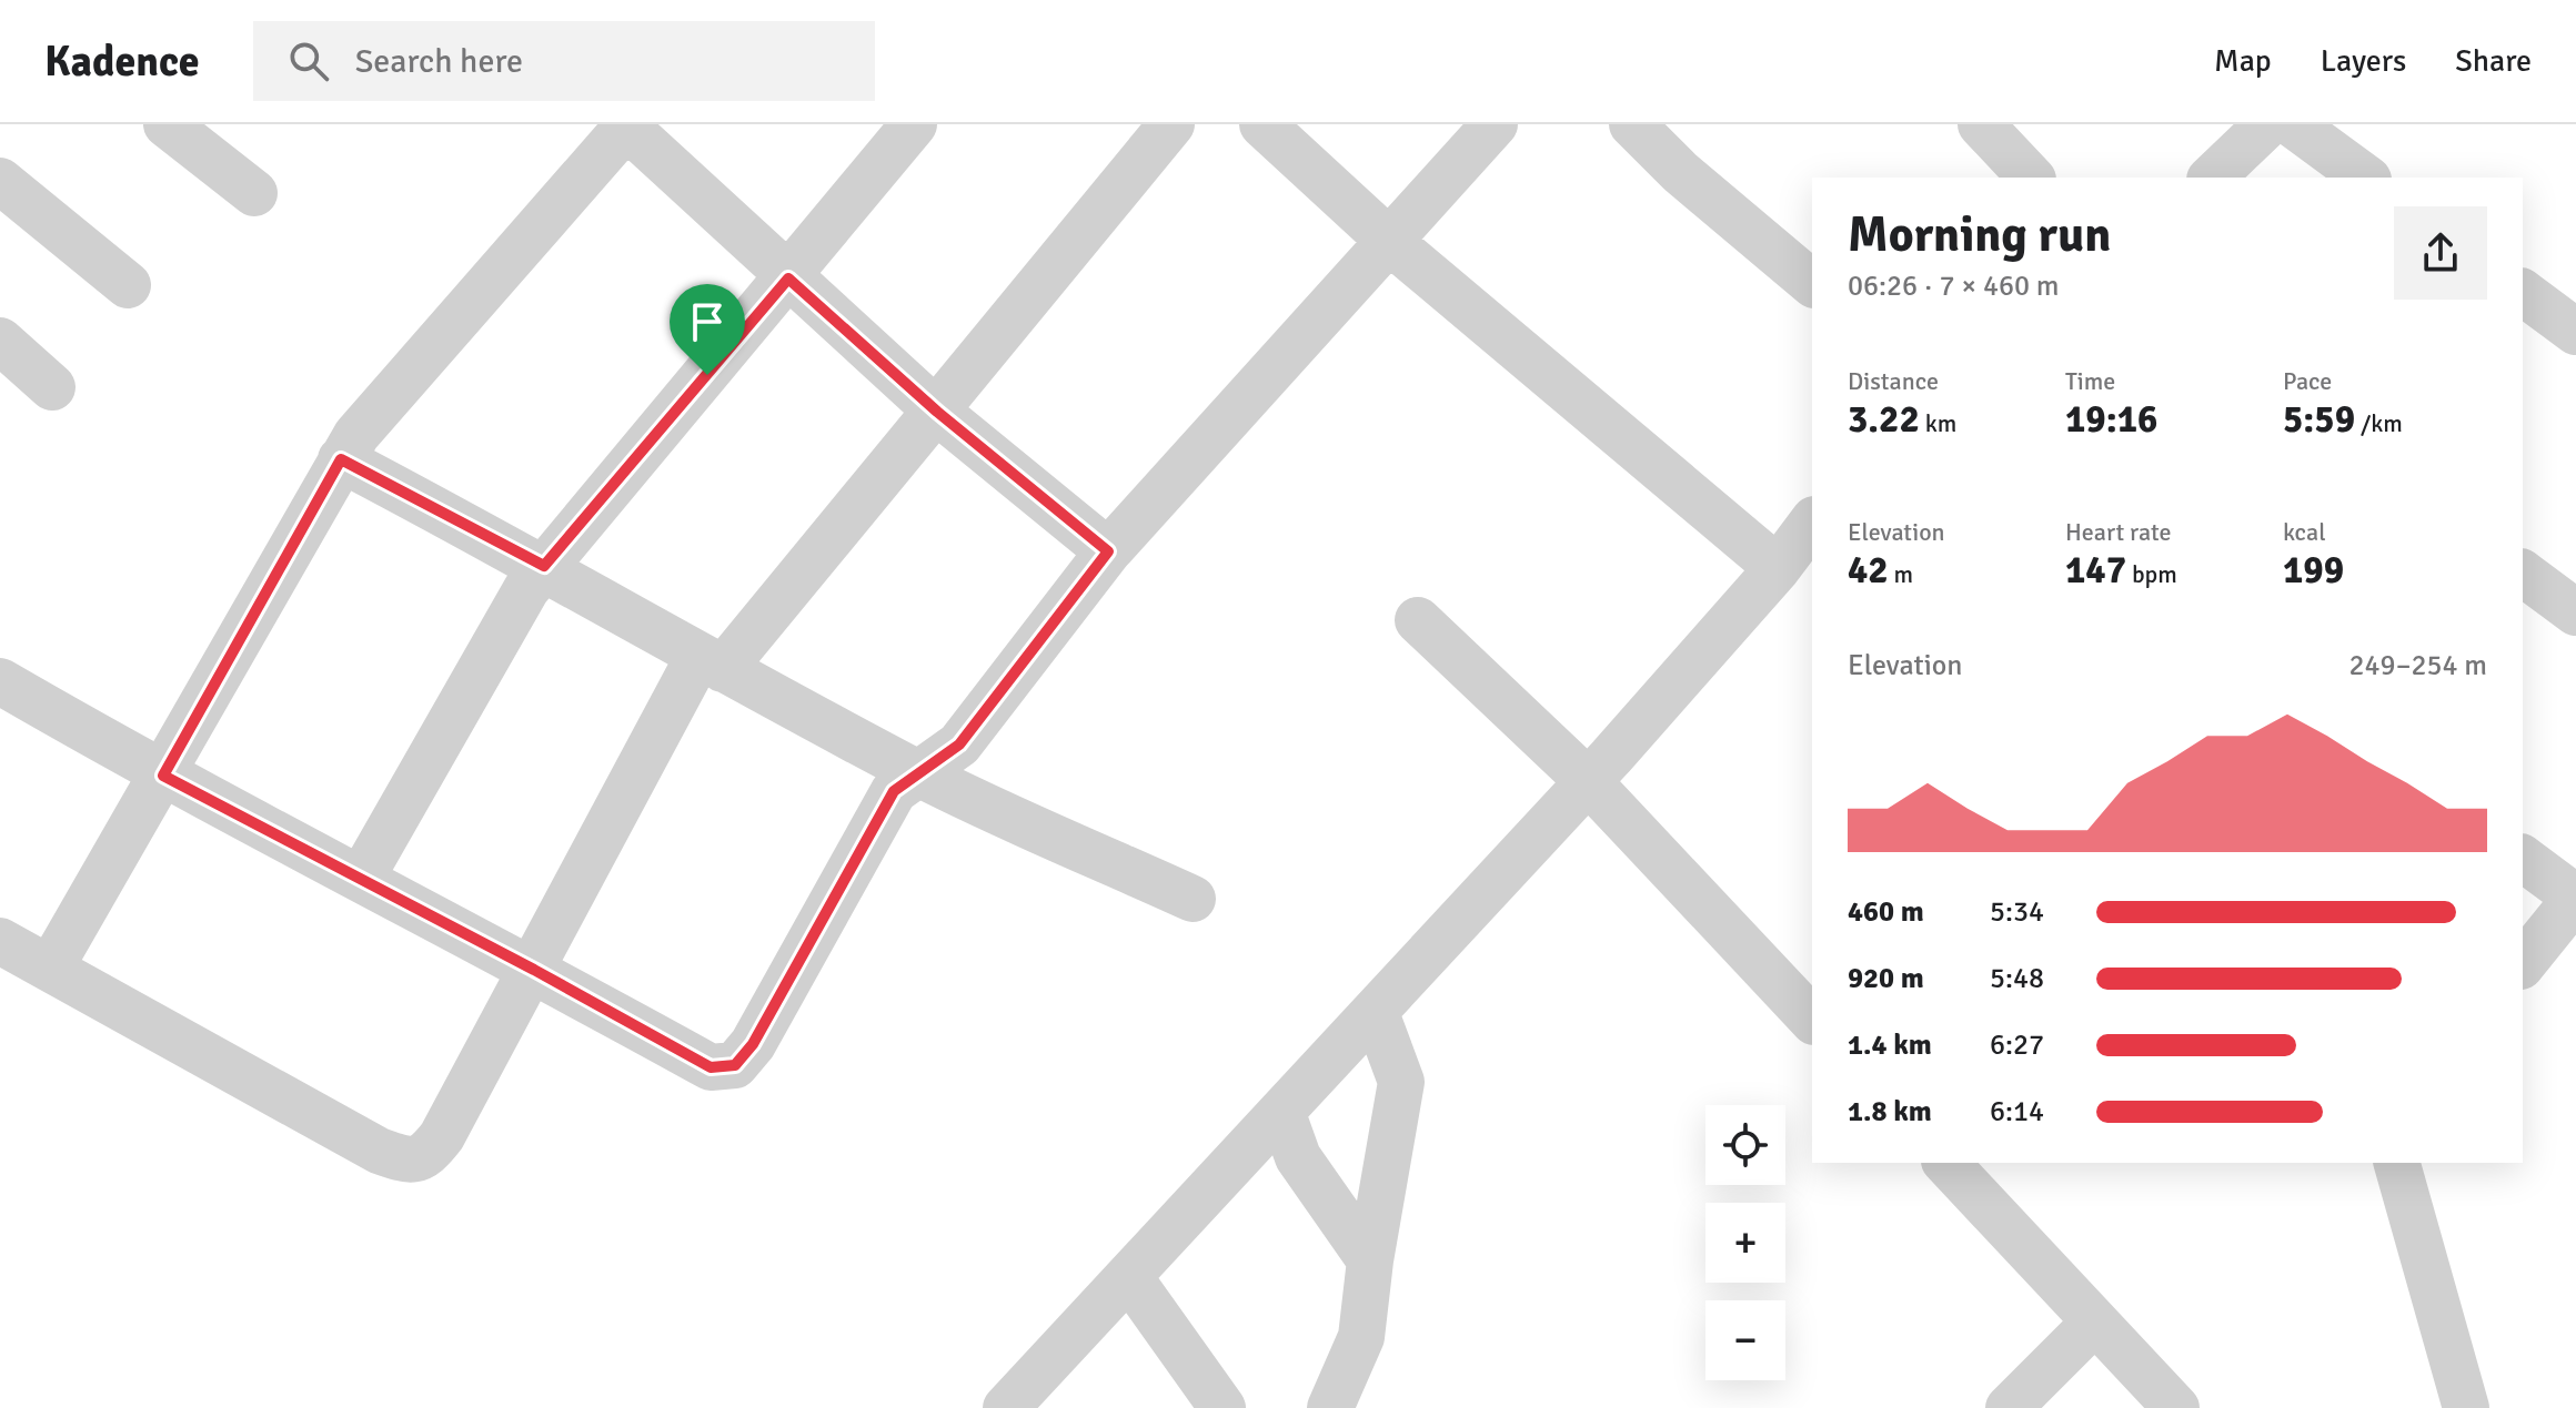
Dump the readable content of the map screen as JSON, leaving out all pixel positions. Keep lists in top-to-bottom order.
{
  "page": {
    "header": "Kadence",
    "search": "Search here",
    "nav": ["Map", "Layers", "Share"],
    "heading": ["Morning run", "06:26 · 7 × 460 m"],
    "stats": [
      ["Distance", "3.22 km"],
      ["Time", "19:16"],
      ["Pace", "5:59 /km"],
      ["Elevation", "42 m"],
      ["Heart rate", "147 bpm"],
      ["kcal", "199"]
    ],
    "chart": ["Elevation", "249–254 m"],
    "list": [
      {
        "name": "460 m",
        "note": "5:34"
      },
      {
        "name": "920 m",
        "note": "5:48"
      },
      {
        "name": "1.4 km",
        "note": "6:27"
      },
      {
        "name": "1.8 km",
        "note": "6:14"
      }
    ],
    "map_buttons": ["+", "−"]
  }
}
